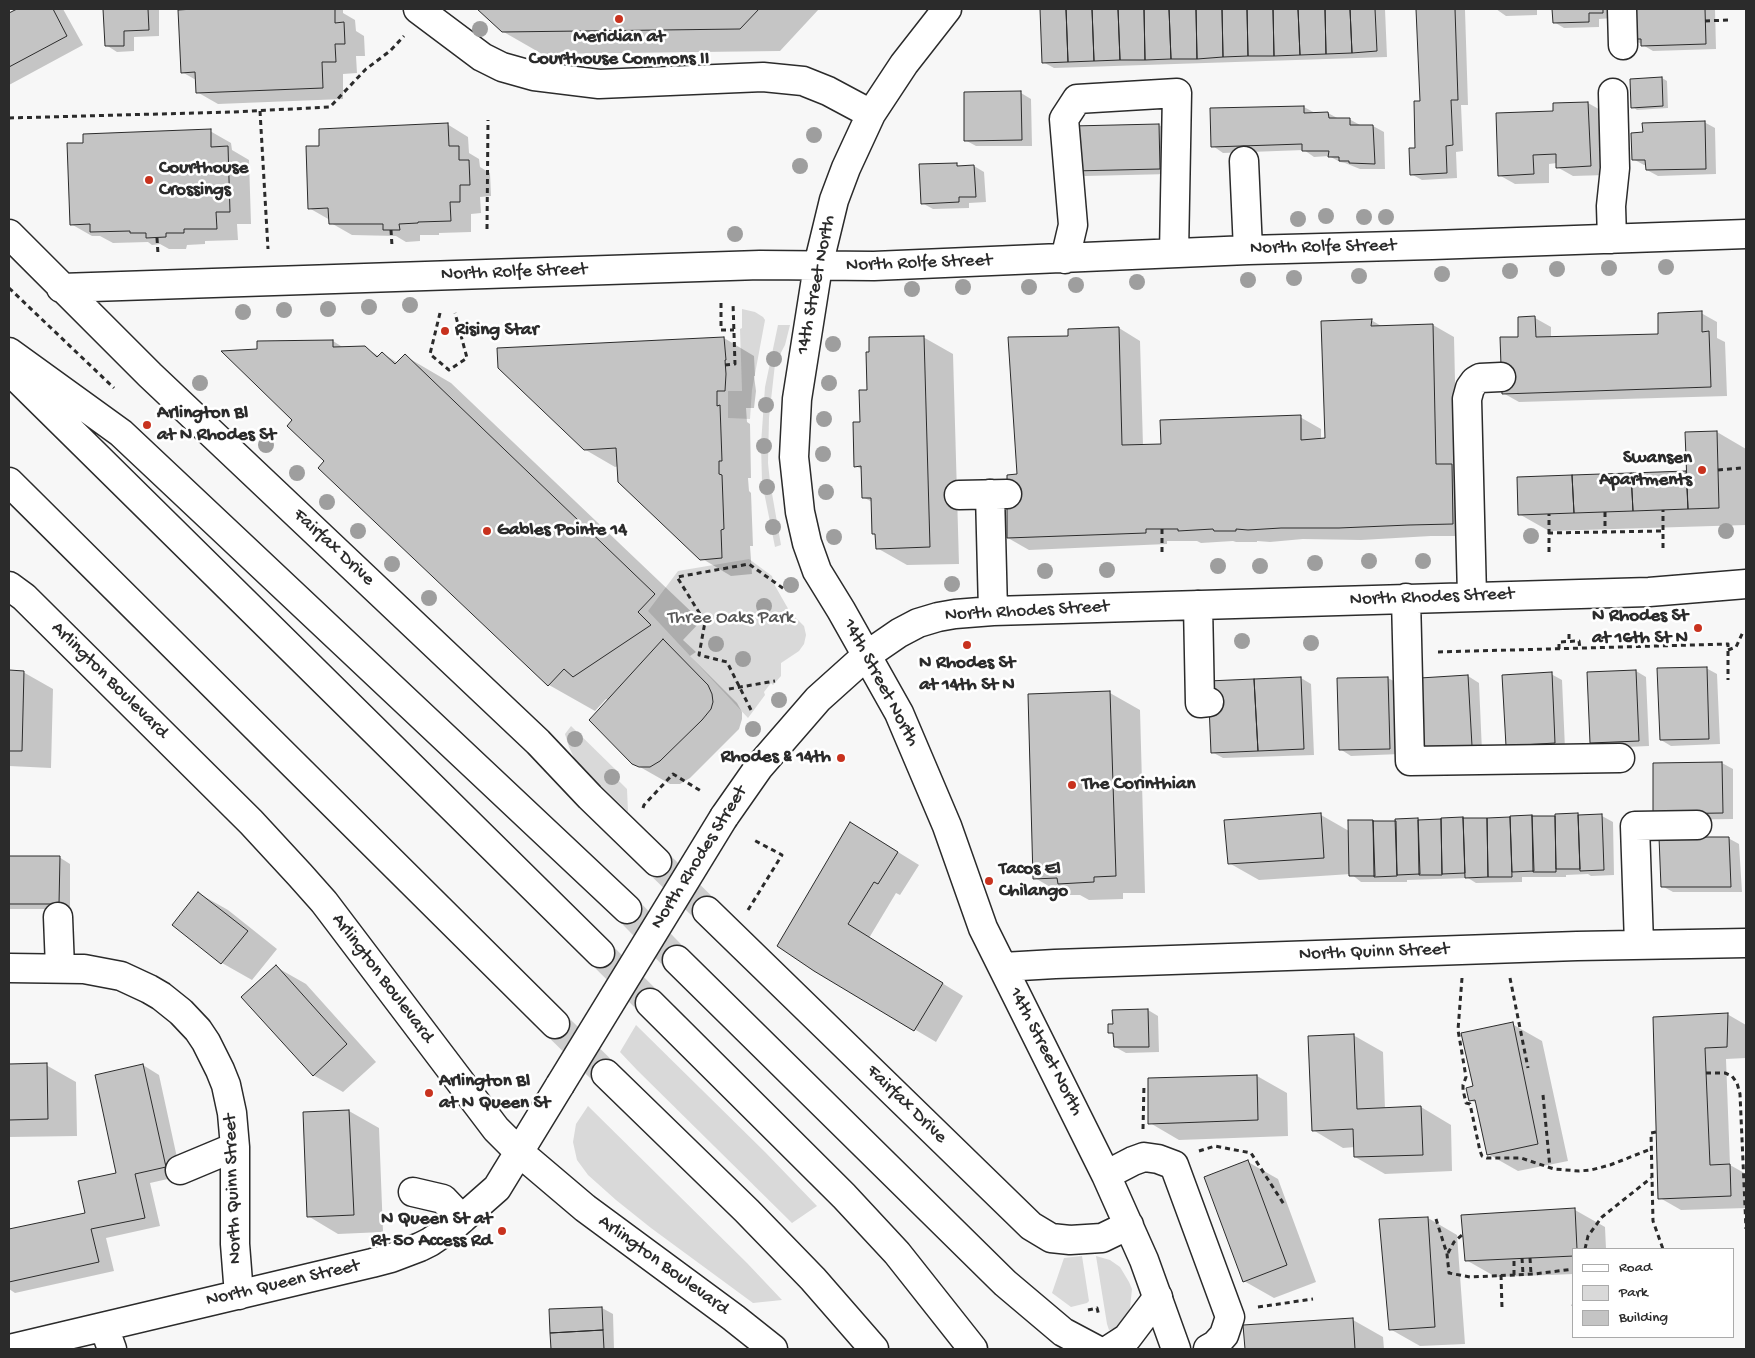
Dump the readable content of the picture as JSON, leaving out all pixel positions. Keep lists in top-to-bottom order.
{
  "streets": {
    "main road": [
      "North Rolfe Street",
      "14th Street North",
      "Fairfax Drive",
      "North Rhodes Street",
      "Arlington Boulevard",
      "North Quinn Street",
      "North Queen Street"
    ]
  },
  "crossings": [
    ["North Rolfe Street", "14th Street North"],
    ["North Rolfe Street", "Fairfax Drive"],
    ["14th Street North", "Fairfax Drive"],
    ["14th Street North", "North Rhodes Street"],
    ["14th Street North", "North Quinn Street"],
    ["North Rhodes Street", "Arlington Boulevard"],
    ["North Rhodes Street", "North Queen Street"],
    ["Arlington Boulevard", "North Queen Street"],
    ["North Quinn Street", "North Queen Street"]
  ],
  "parks": ["Three Oaks Park"],
  "places": [
    "Meridian at Courthouse Commons II",
    "Courthouse Crossings",
    "Rising Star",
    "Arlington Bl at N Rhodes St",
    "Swansen Apartments",
    "Gables Pointe 14",
    "N Rhodes St at 16th St N",
    "N Rhodes St at 14th St N",
    "Rhodes & 14th",
    "The Corinthian",
    "Tacos El Chilango",
    "Arlington Bl at N Queen St",
    "N Queen St at Rt 50 Access Rd"
  ],
  "legend": ["Road", "Park", "Building"]
}
